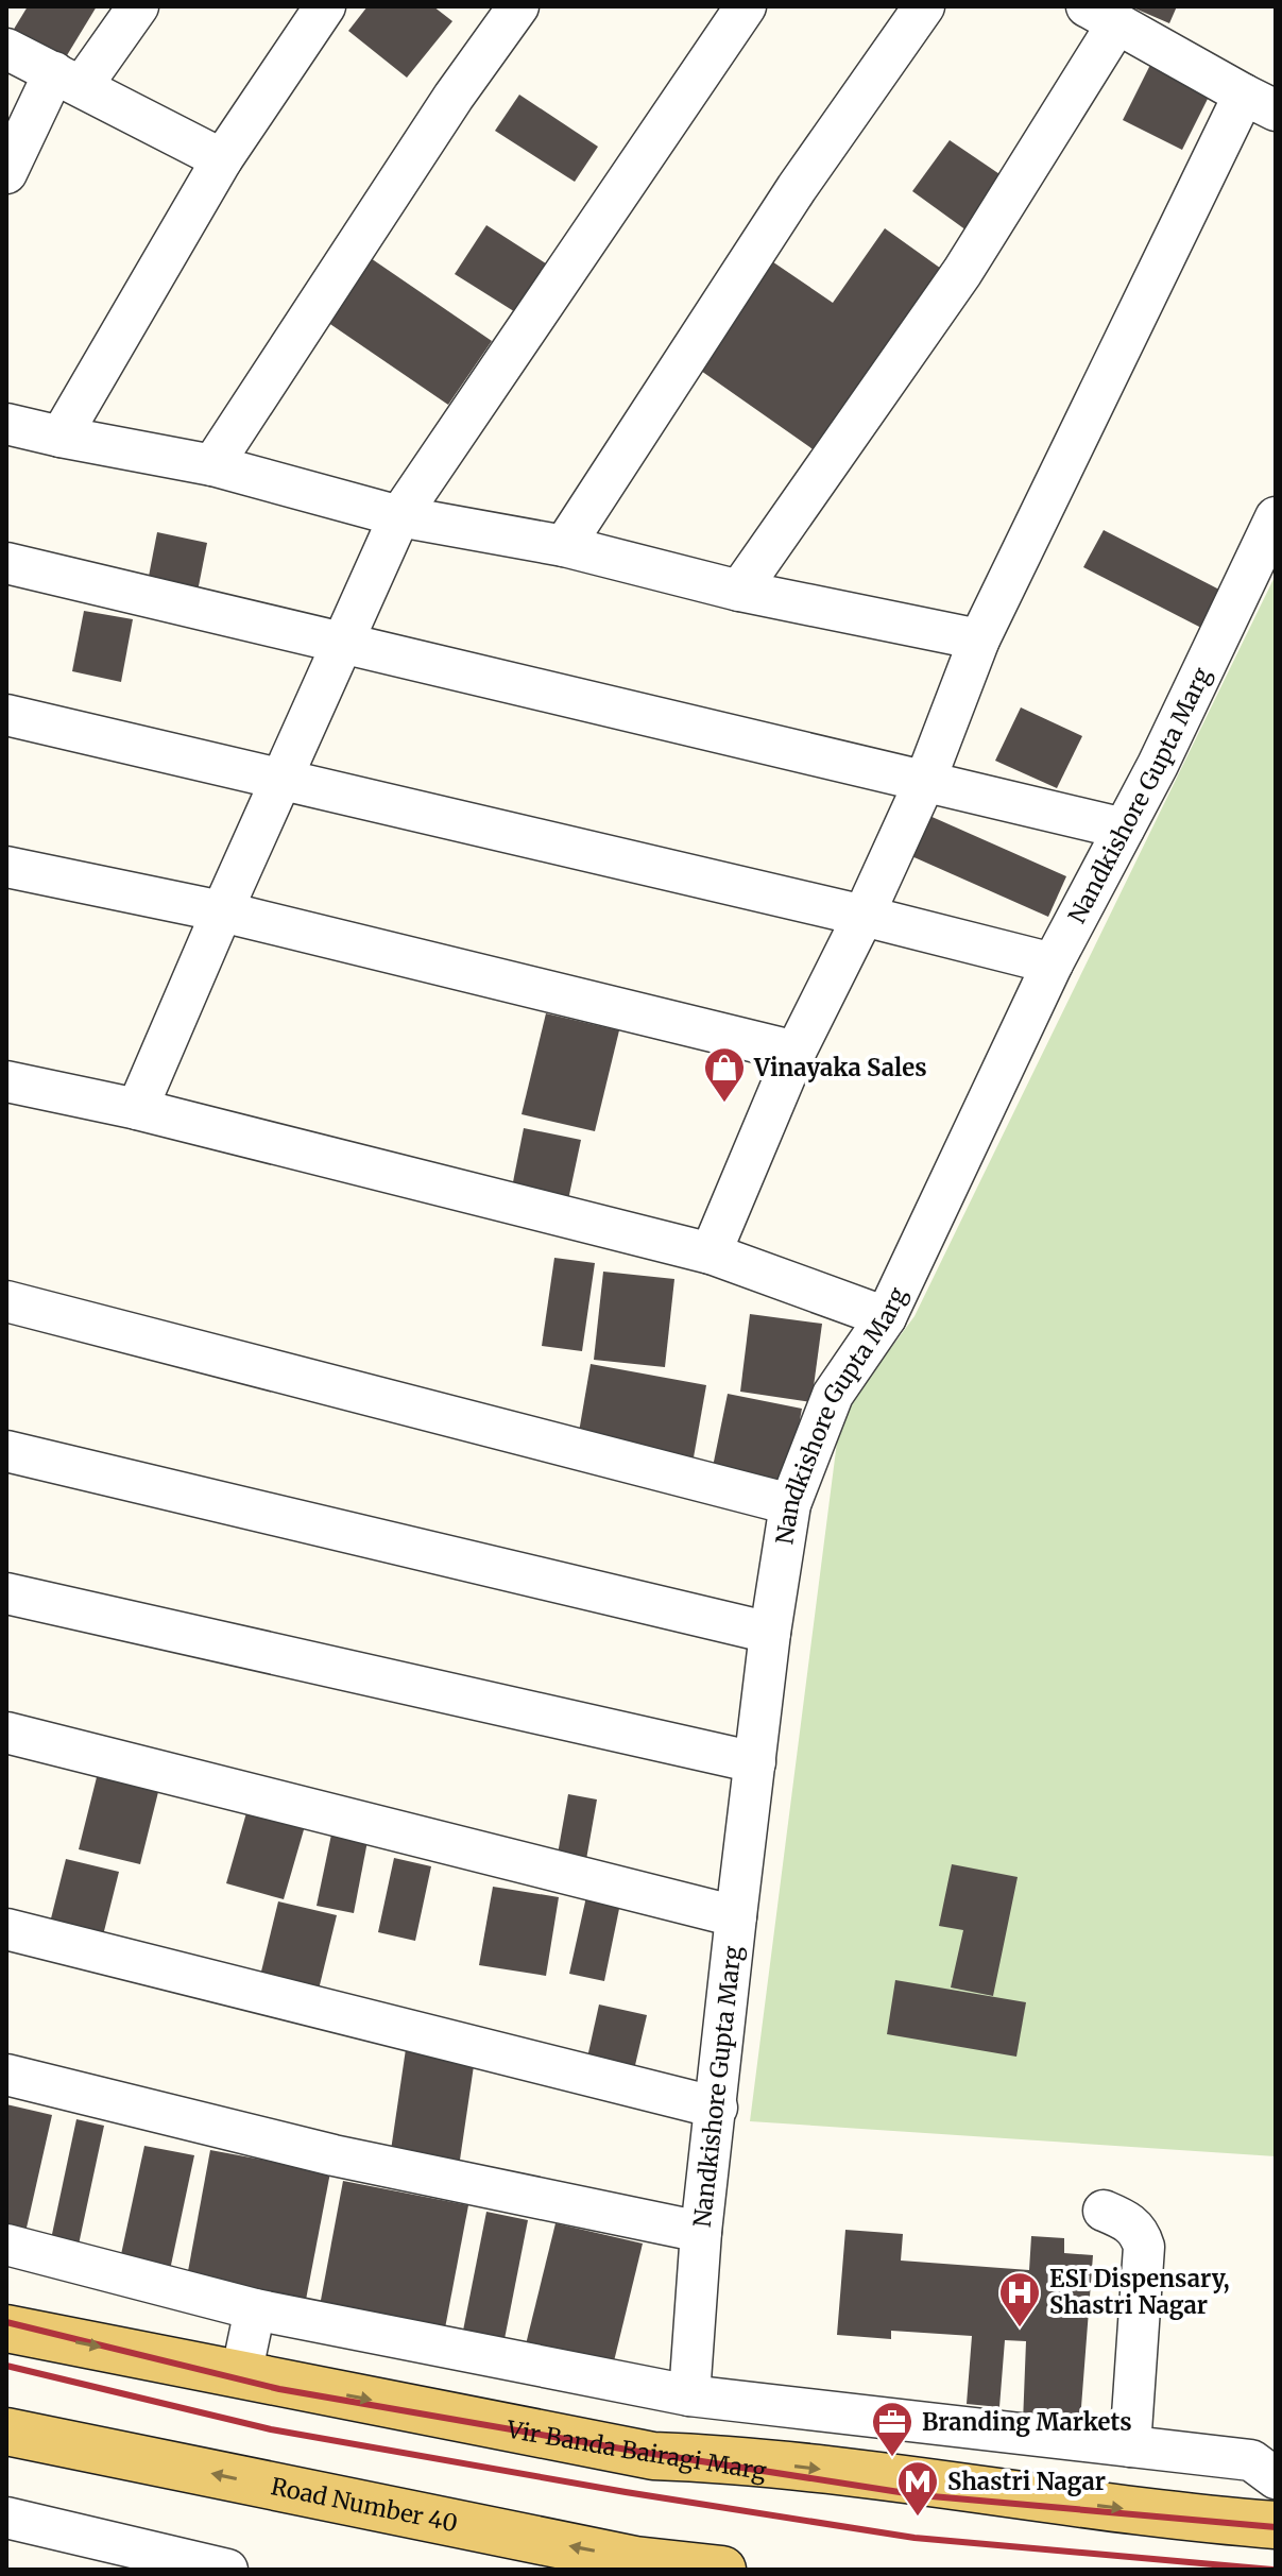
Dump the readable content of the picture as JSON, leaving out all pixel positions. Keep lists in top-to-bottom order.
{
  "streets": {
    "main road": ["Vir Banda Bairagi Marg", "Road Number 40"],
    "street": ["Nandkishore Gupta Marg"]
  },
  "one_way": ["Vir Banda Bairagi Marg", "Road Number 40"],
  "places": {
    "shop": ["Vinayaka Sales"],
    "hospital": ["ESI Dispensary, Shastri Nagar"],
    "office": ["Branding Markets"],
    "metro station": ["Shastri Nagar"]
  }
}
